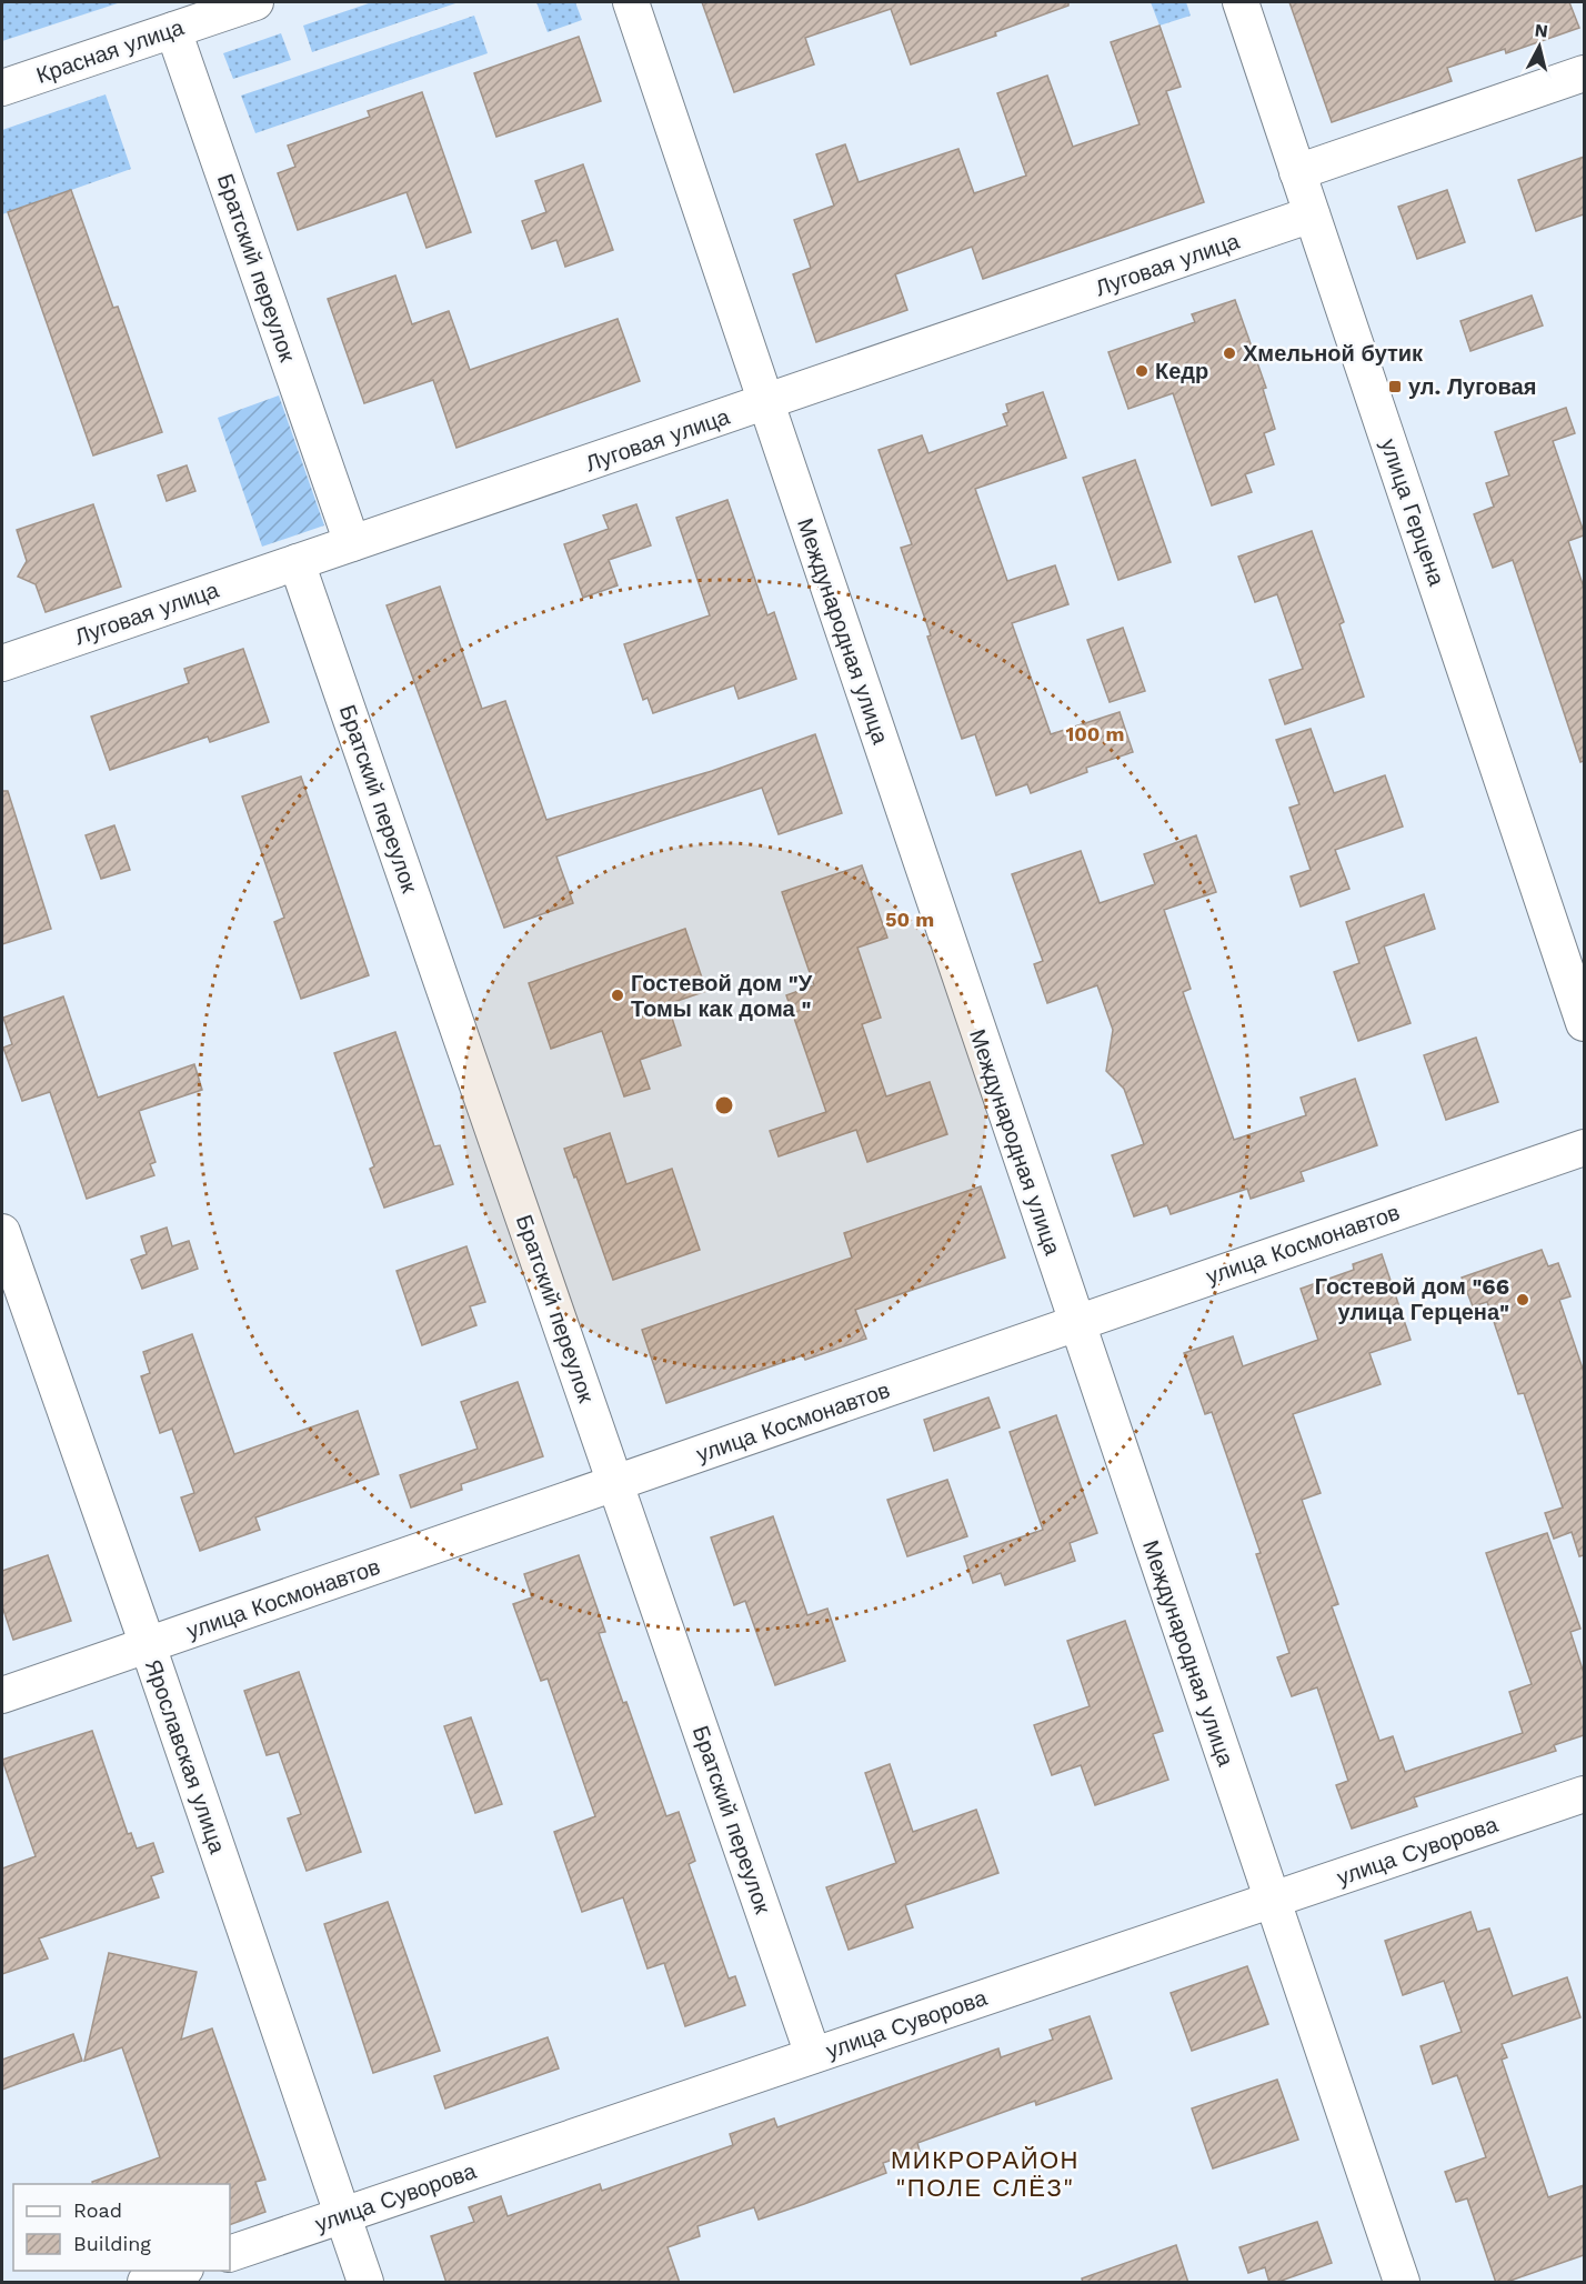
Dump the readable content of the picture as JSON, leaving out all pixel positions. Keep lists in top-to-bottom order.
{
  "streets": {
    "street": [
      "Красная улица",
      "Луговая улица",
      "Братский переулок",
      "улица Герцена",
      "Международная улица",
      "улица Космонавтов",
      "Ярославская улица",
      "улица Суворова"
    ]
  },
  "crossings": [
    ["Красная улица", "Братский переулок"],
    ["Луговая улица", "Братский переулок"],
    ["Луговая улица", "улица Герцена"],
    ["Луговая улица", "Международная улица"],
    ["Братский переулок", "улица Космонавтов"],
    ["Братский переулок", "улица Суворова"],
    ["Международная улица", "улица Космонавтов"],
    ["Международная улица", "улица Суворова"],
    ["улица Космонавтов", "Ярославская улица"],
    ["Ярославская улица", "улица Суворова"]
  ],
  "districts": ["МИКРОРАЙОН \"ПОЛЕ СЛЁЗ\""],
  "places": {
    "other": [
      "Хмельной бутик",
      "Кедр",
      "Гостевой дом \"У Томы как дома \"",
      "Гостевой дом \"66 улица Герцена\""
    ],
    "transit": ["ул. Луговая"]
  },
  "legend": ["Road", "Building"],
  "north": "top",
  "rings": ["100 m", "50 m"]
}
